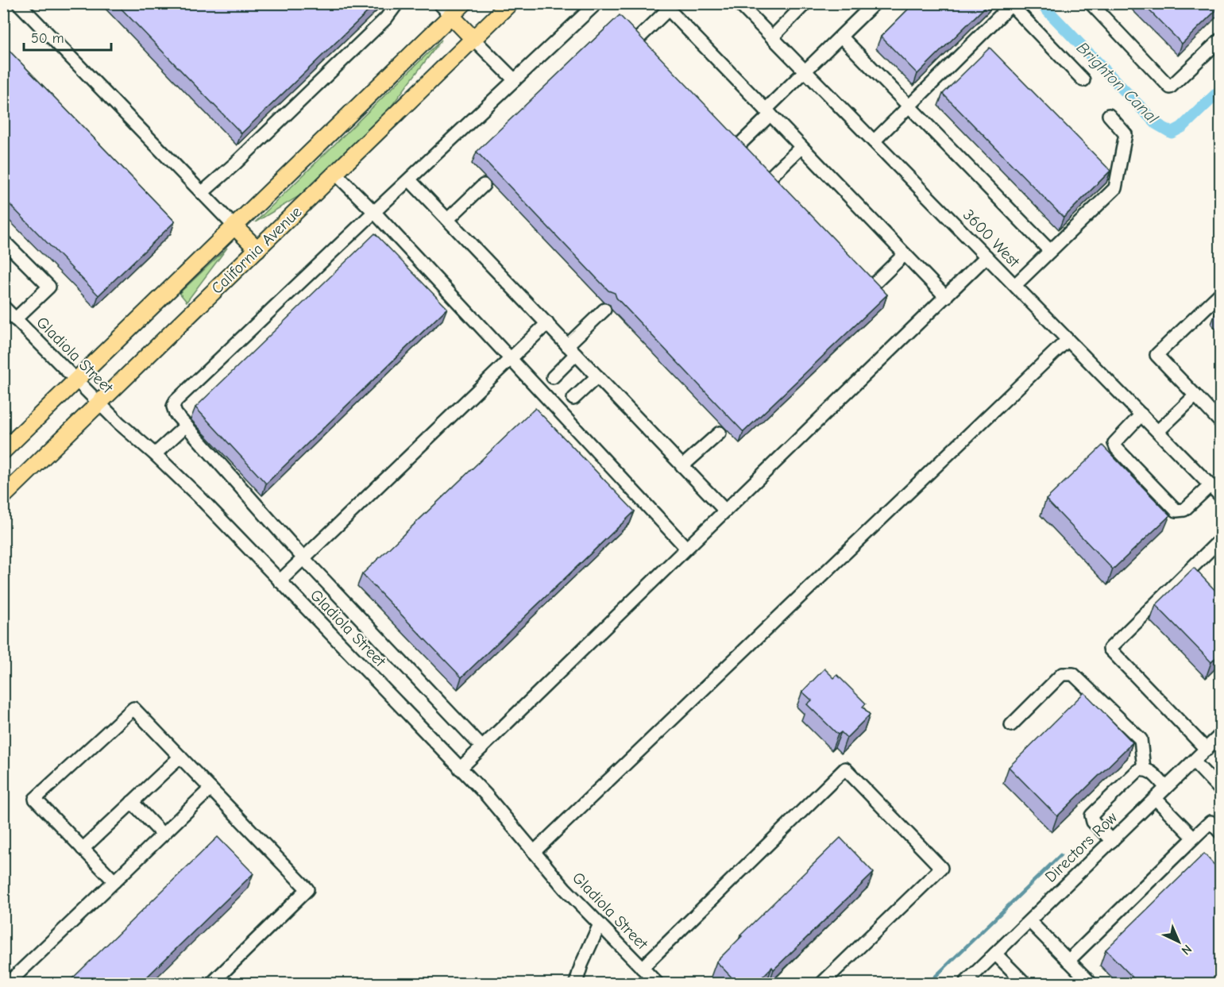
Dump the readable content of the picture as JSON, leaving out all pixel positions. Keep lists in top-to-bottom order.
{
  "streets": {
    "main road": ["California Avenue"],
    "street": ["3600 West", "Gladiola Street", "Directors Row"]
  },
  "crossings": [
    ["California Avenue", "Gladiola Street"]
  ],
  "water": ["Brighton Canal"],
  "scale_bar": "50 m",
  "north": "bottom right"
}
